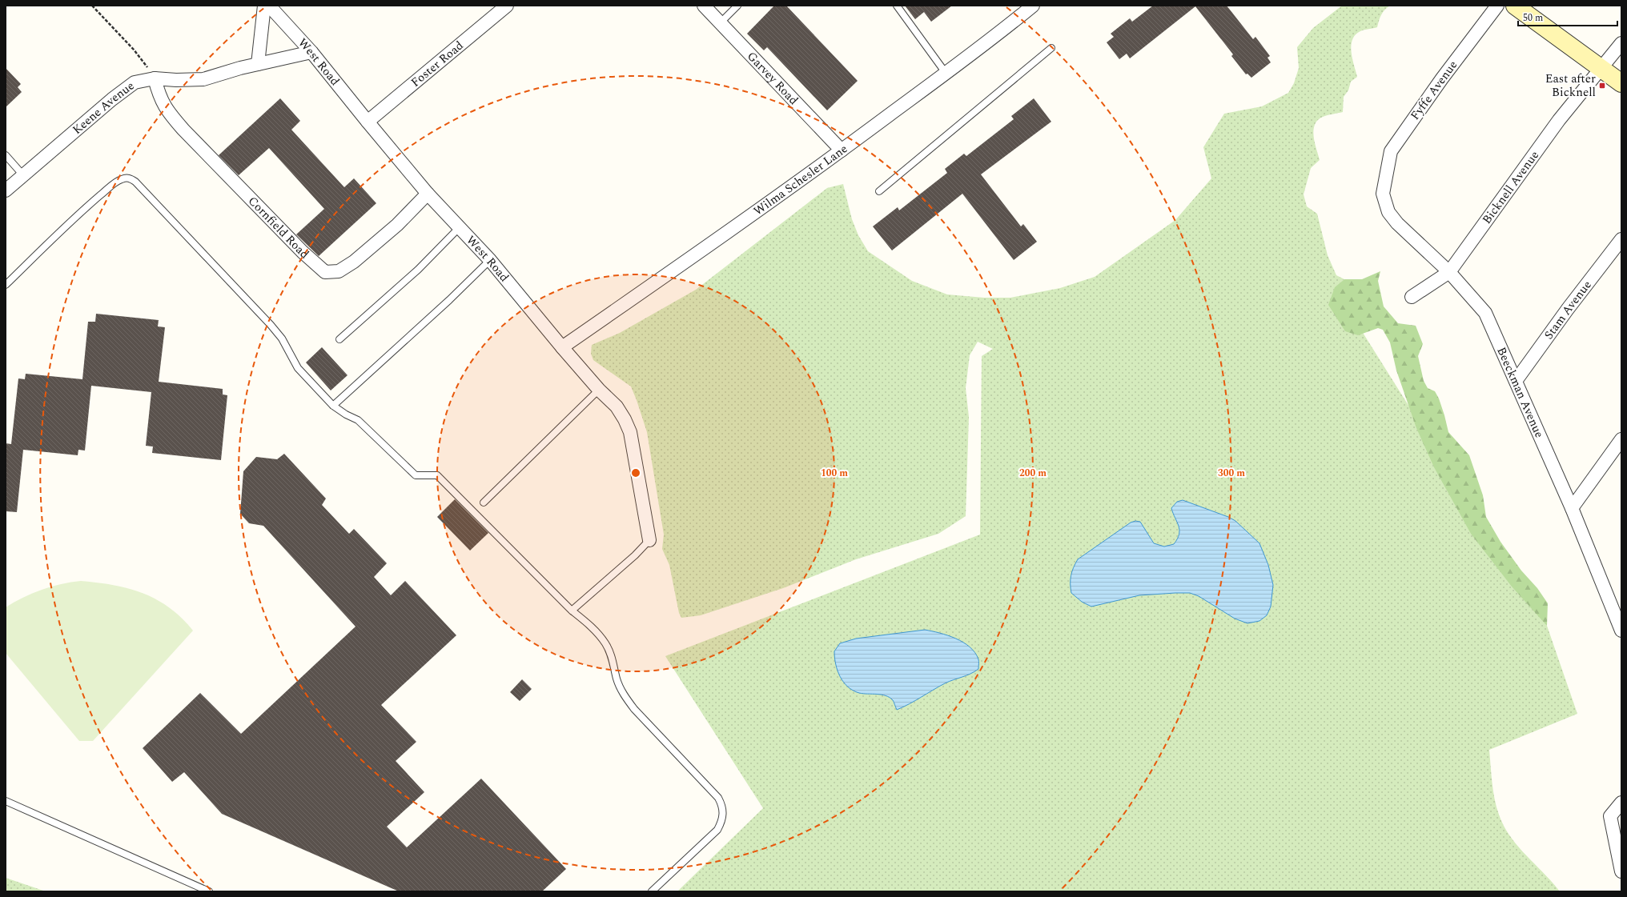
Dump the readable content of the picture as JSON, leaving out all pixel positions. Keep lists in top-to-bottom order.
{
  "streets": {
    "street": [
      "West Road",
      "Foster Road",
      "Garvey Road",
      "Fyffe Avenue",
      "Keene Avenue",
      "Wilma Schesler Lane",
      "Bicknell Avenue",
      "Cornfield Road",
      "Stam Avenue",
      "Beeckman Avenue"
    ]
  },
  "crossings": [
    ["West Road", "Foster Road"],
    ["West Road", "Keene Avenue"],
    ["West Road", "Wilma Schesler Lane"],
    ["West Road", "Cornfield Road"],
    ["Garvey Road", "Wilma Schesler Lane"],
    ["Fyffe Avenue", "Beeckman Avenue"],
    ["Keene Avenue", "Cornfield Road"],
    ["Bicknell Avenue", "Beeckman Avenue"],
    ["Stam Avenue", "Beeckman Avenue"]
  ],
  "places": {
    "transit": ["East after Bicknell"]
  },
  "scale_bar": "50 m",
  "rings": ["100 m", "200 m", "300 m"]
}
